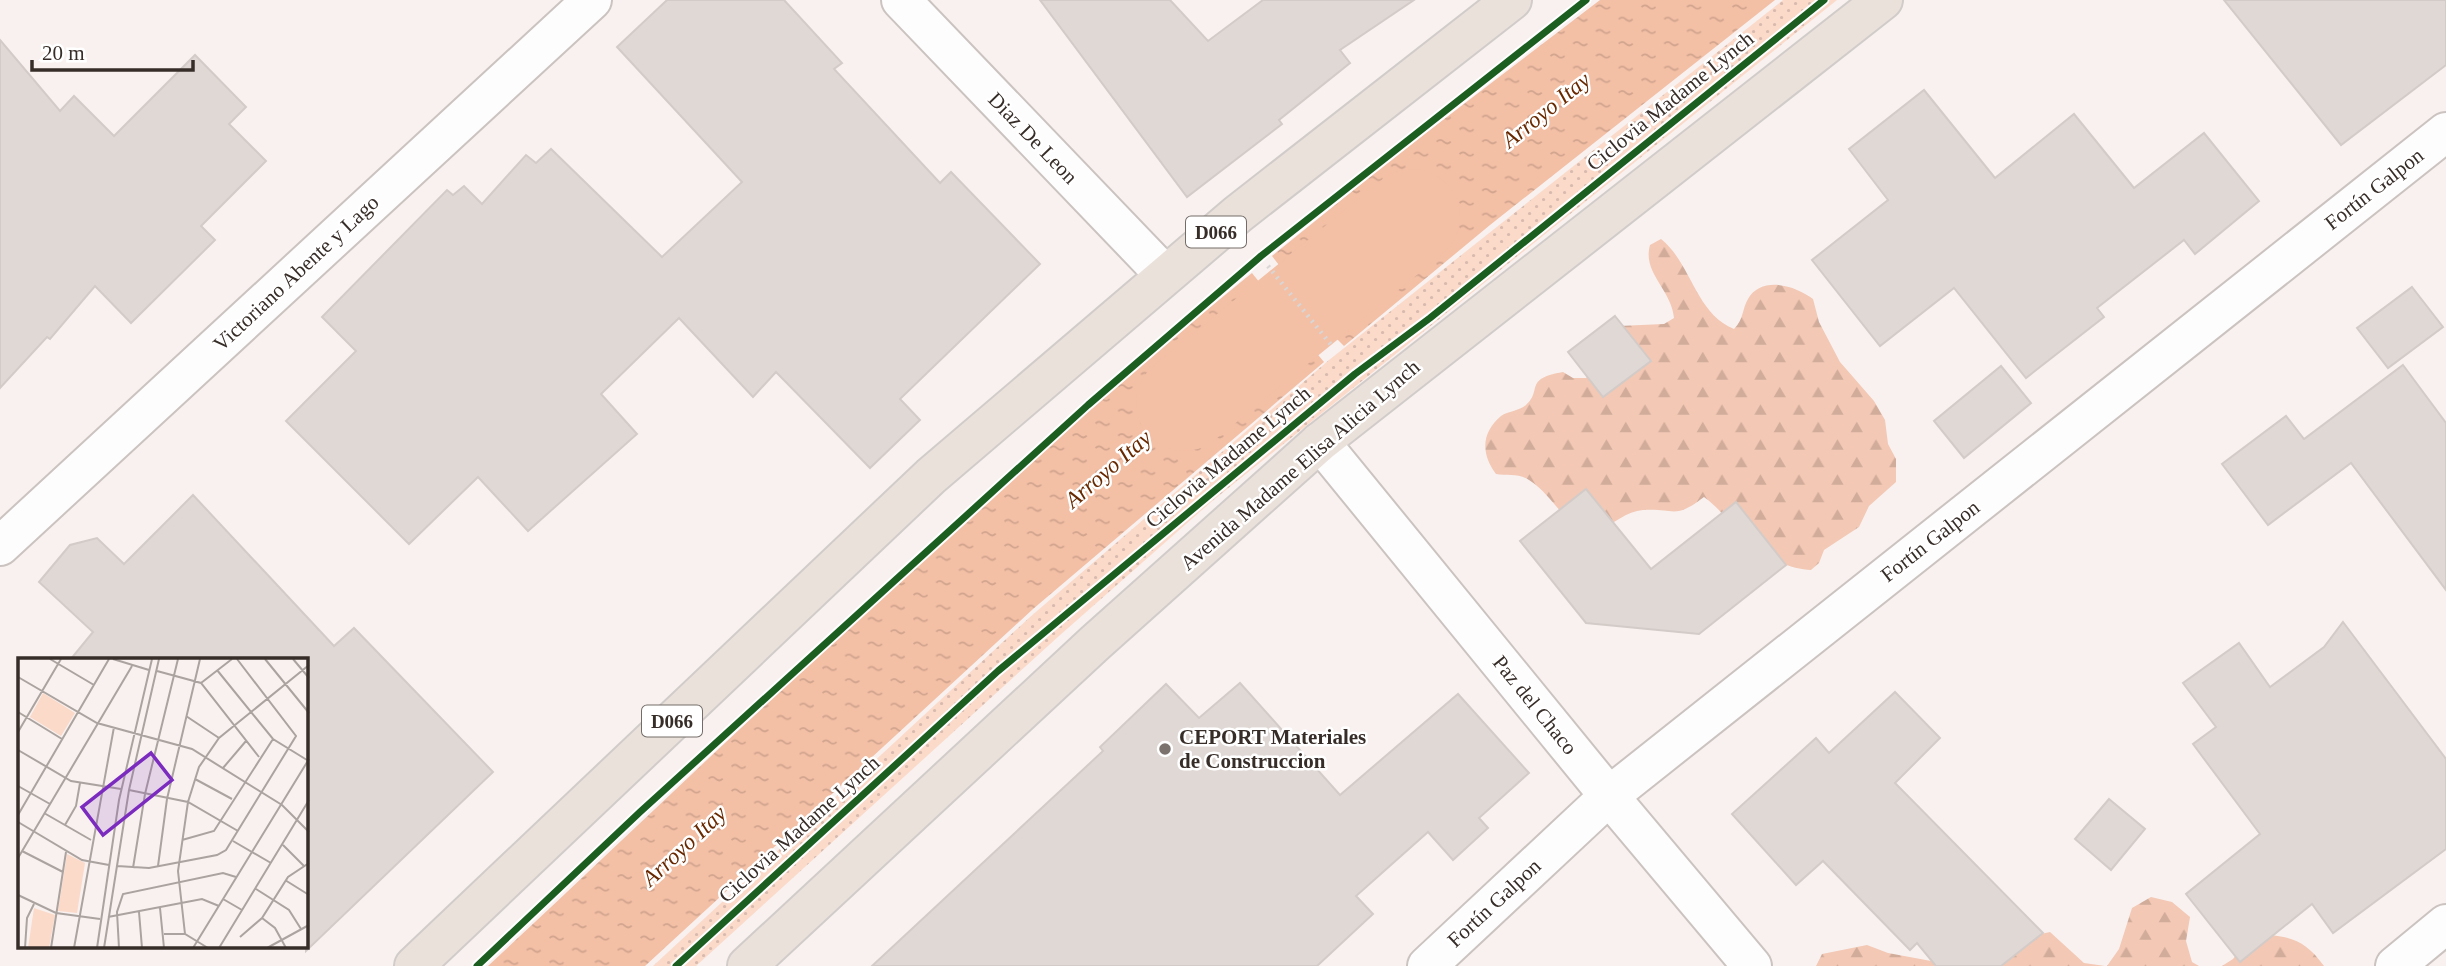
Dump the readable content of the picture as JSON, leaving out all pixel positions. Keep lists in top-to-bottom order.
{
  "streets": {
    "highway": ["D066", "Avenida Madame Elisa Alicia Lynch"],
    "street": [
      "Diaz De Leon",
      "Fortín Galpon",
      "Victoriano Abente y Lago",
      "Paz del Chaco"
    ],
    "cycle path": ["Ciclovia Madame Lynch"]
  },
  "crossings": [
    ["Diaz De Leon", "D066"],
    ["Fortín Galpon", "Paz del Chaco"],
    ["Avenida Madame Elisa Alicia Lynch", "Paz del Chaco"]
  ],
  "water": ["Arroyo Itay"],
  "places": ["CEPORT Materiales de Construccion"],
  "scale_bar": "20 m"
}
